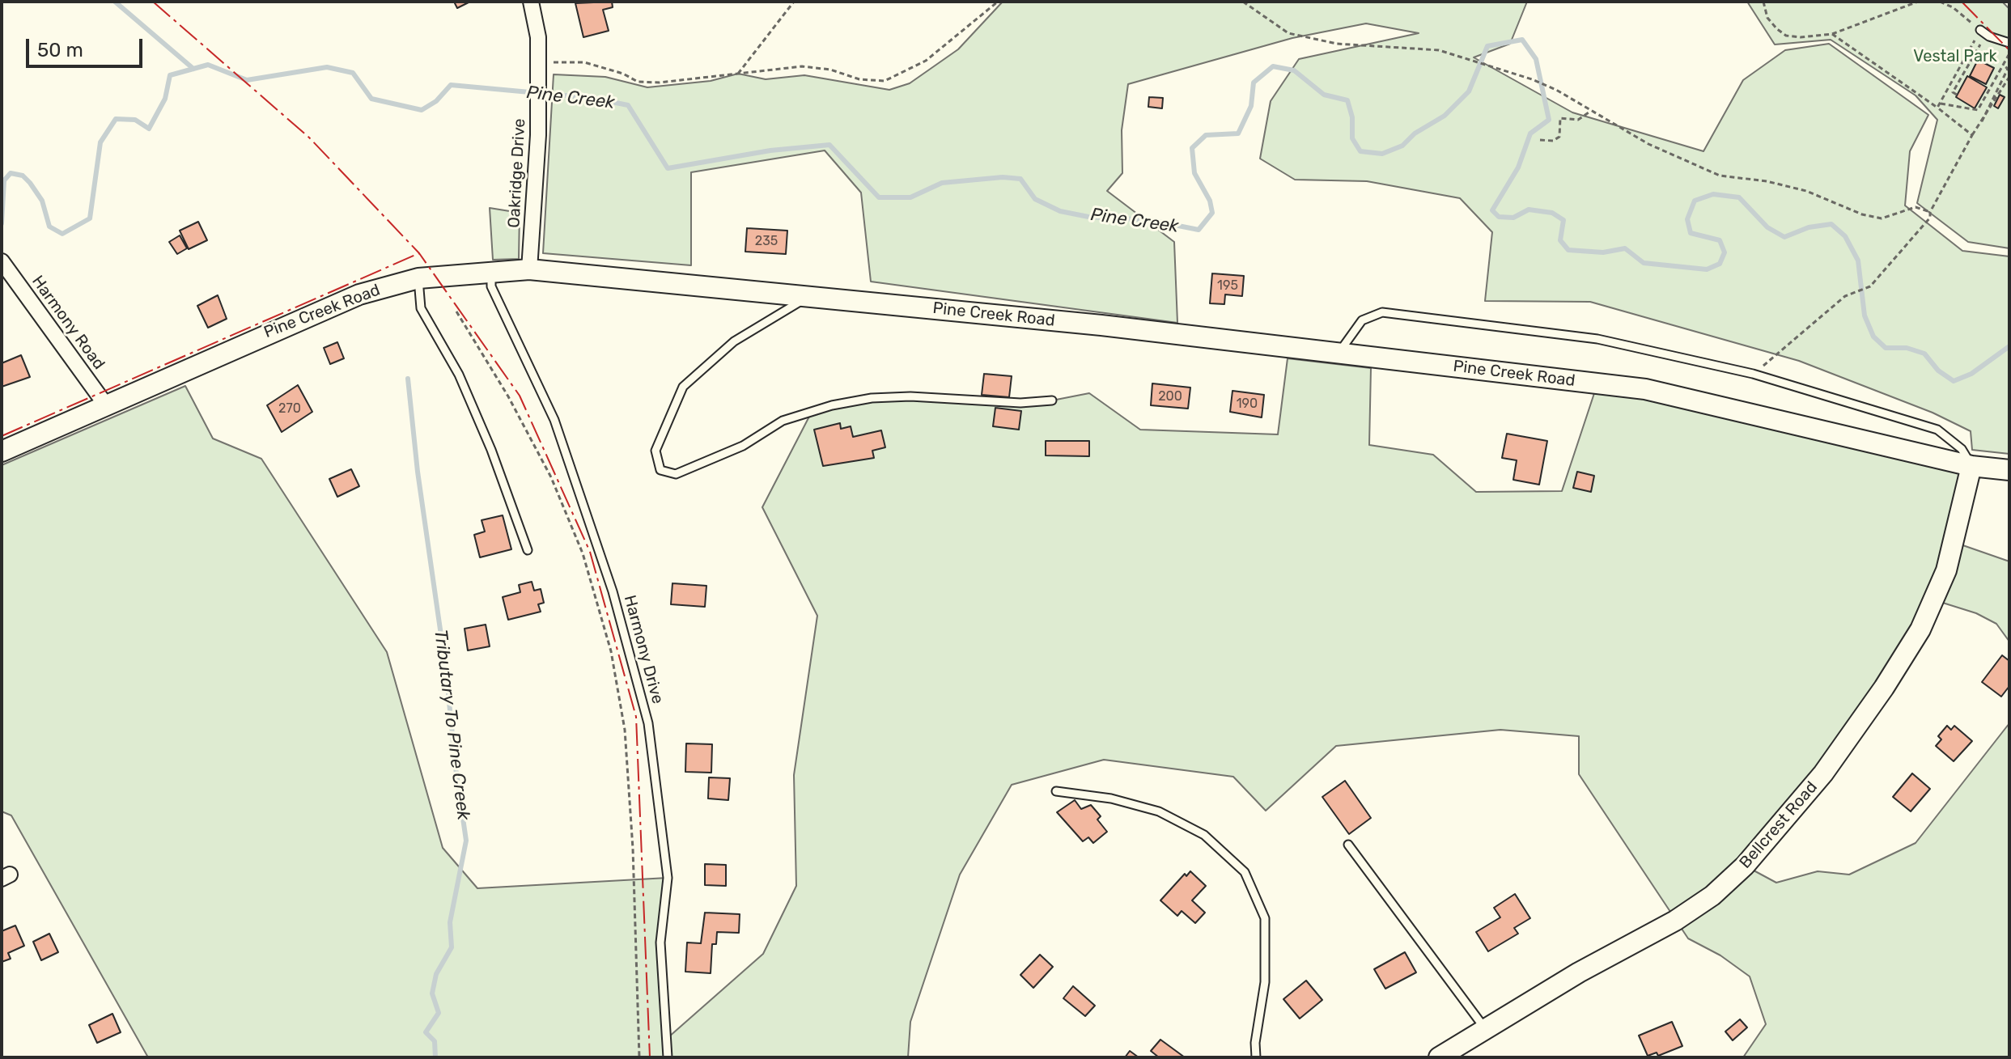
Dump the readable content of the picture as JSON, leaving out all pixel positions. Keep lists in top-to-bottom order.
{
  "streets": {
    "street": [
      "Oakridge Drive",
      "Pine Creek Road",
      "Harmony Road",
      "Bellcrest Road"
    ],
    "lane": ["Harmony Drive"]
  },
  "crossings": [
    ["Oakridge Drive", "Pine Creek Road"],
    ["Pine Creek Road", "Harmony Road"],
    ["Pine Creek Road", "Harmony Drive"],
    ["Pine Creek Road", "Bellcrest Road"]
  ],
  "water": ["Pine Creek", "Tributary To Pine Creek"],
  "parks": ["Vestal Park"],
  "house_numbers": [
    "235",
    "195",
    "200",
    "190",
    "270"
  ],
  "scale_bar": "50 m"
}
